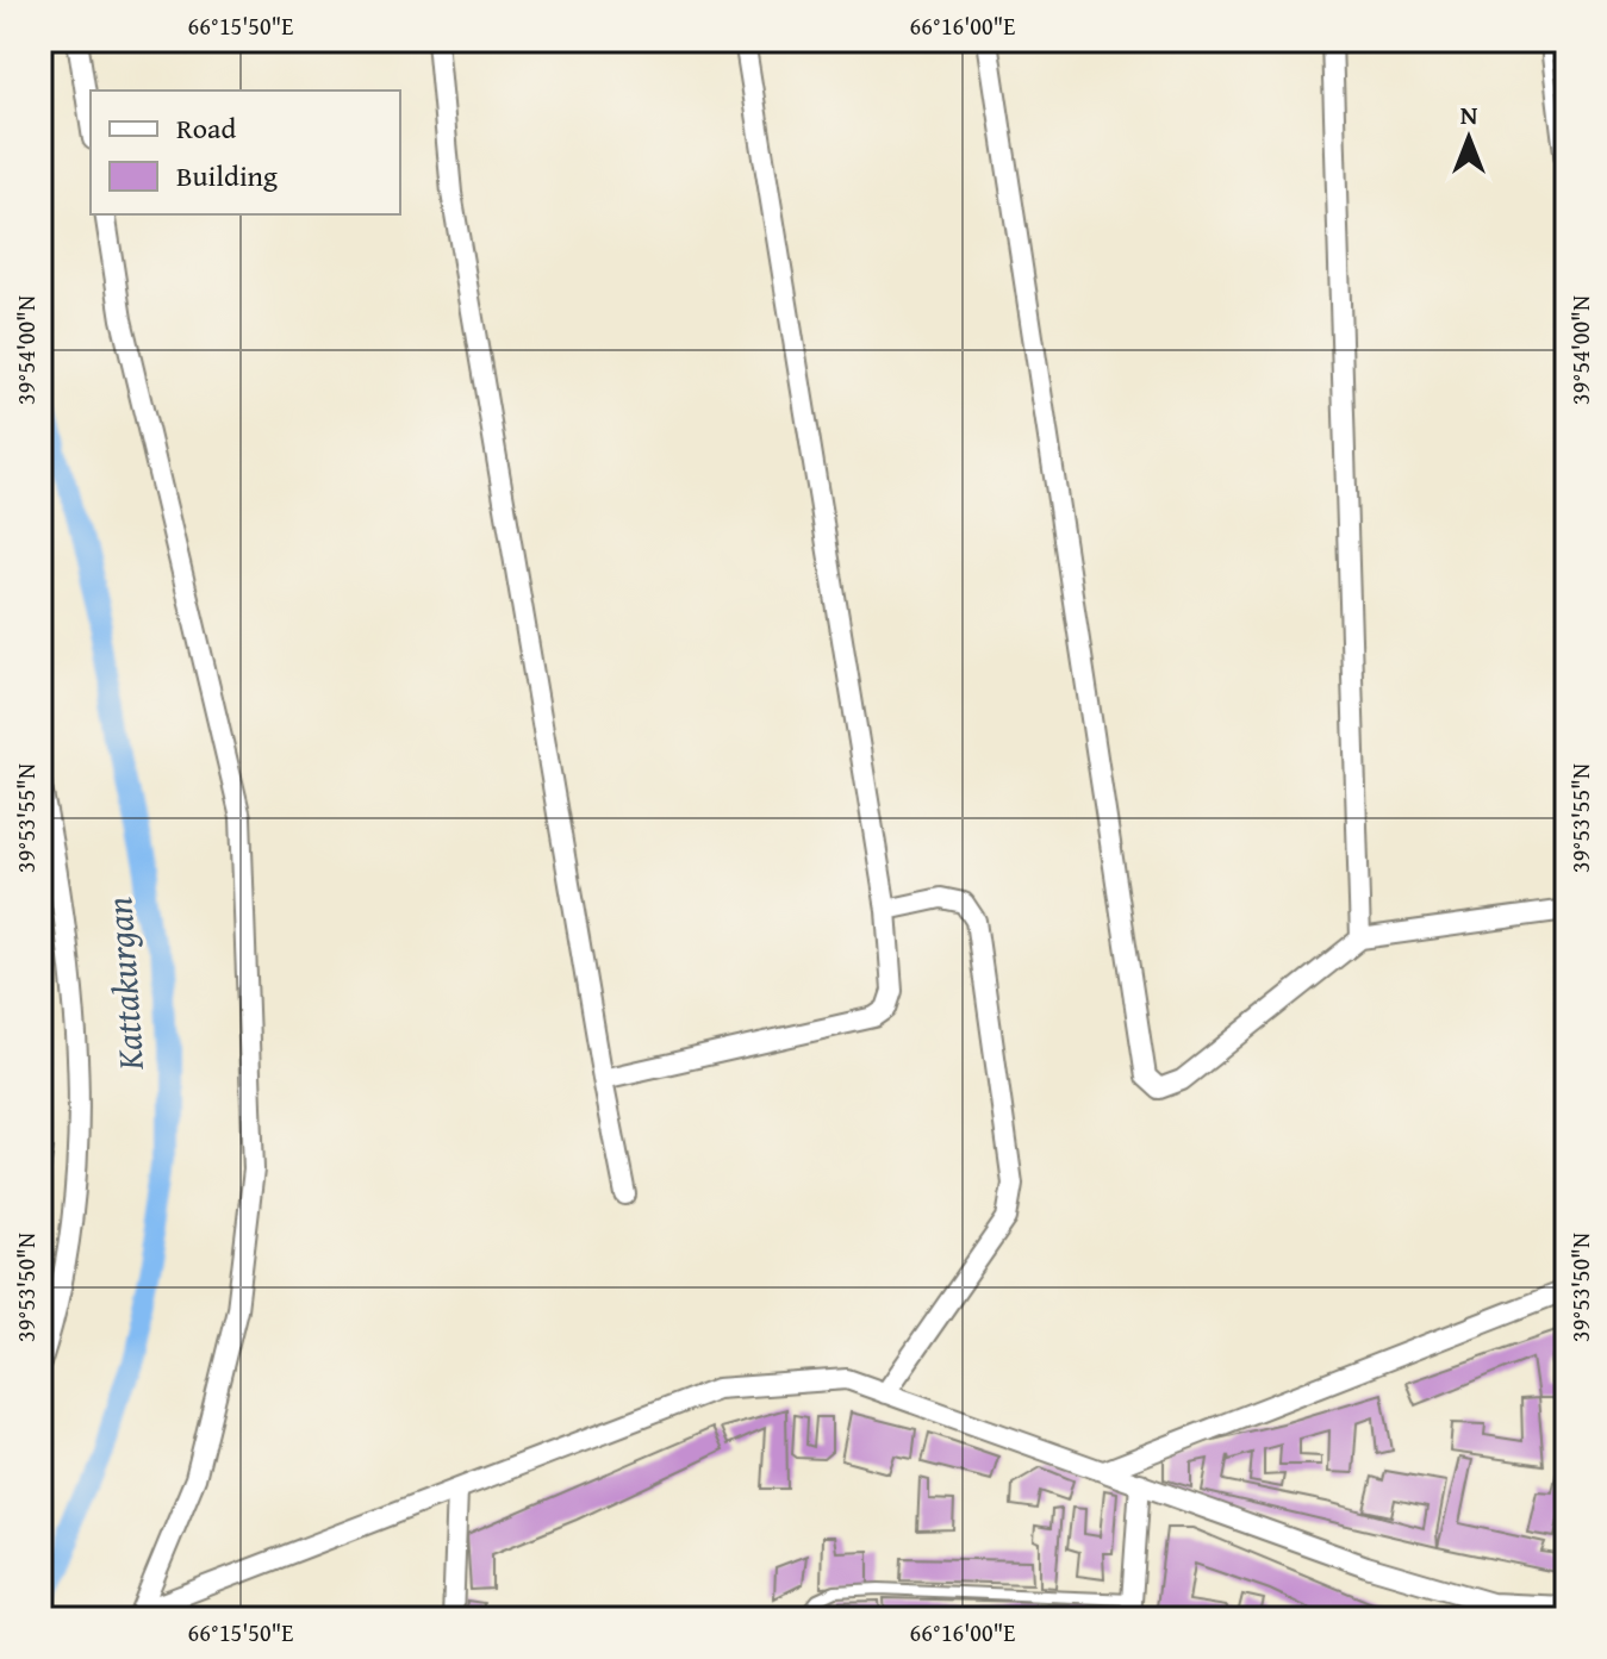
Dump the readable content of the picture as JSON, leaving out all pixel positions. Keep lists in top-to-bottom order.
{
  "water": ["Kattakurgan"],
  "legend": ["Road", "Building"],
  "north": "top",
  "coordinates": [
    "66°15'50\"E",
    "66°16'00\"E",
    "39°54'00\"N",
    "39°53'55\"N",
    "39°53'50\"N"
  ]
}
